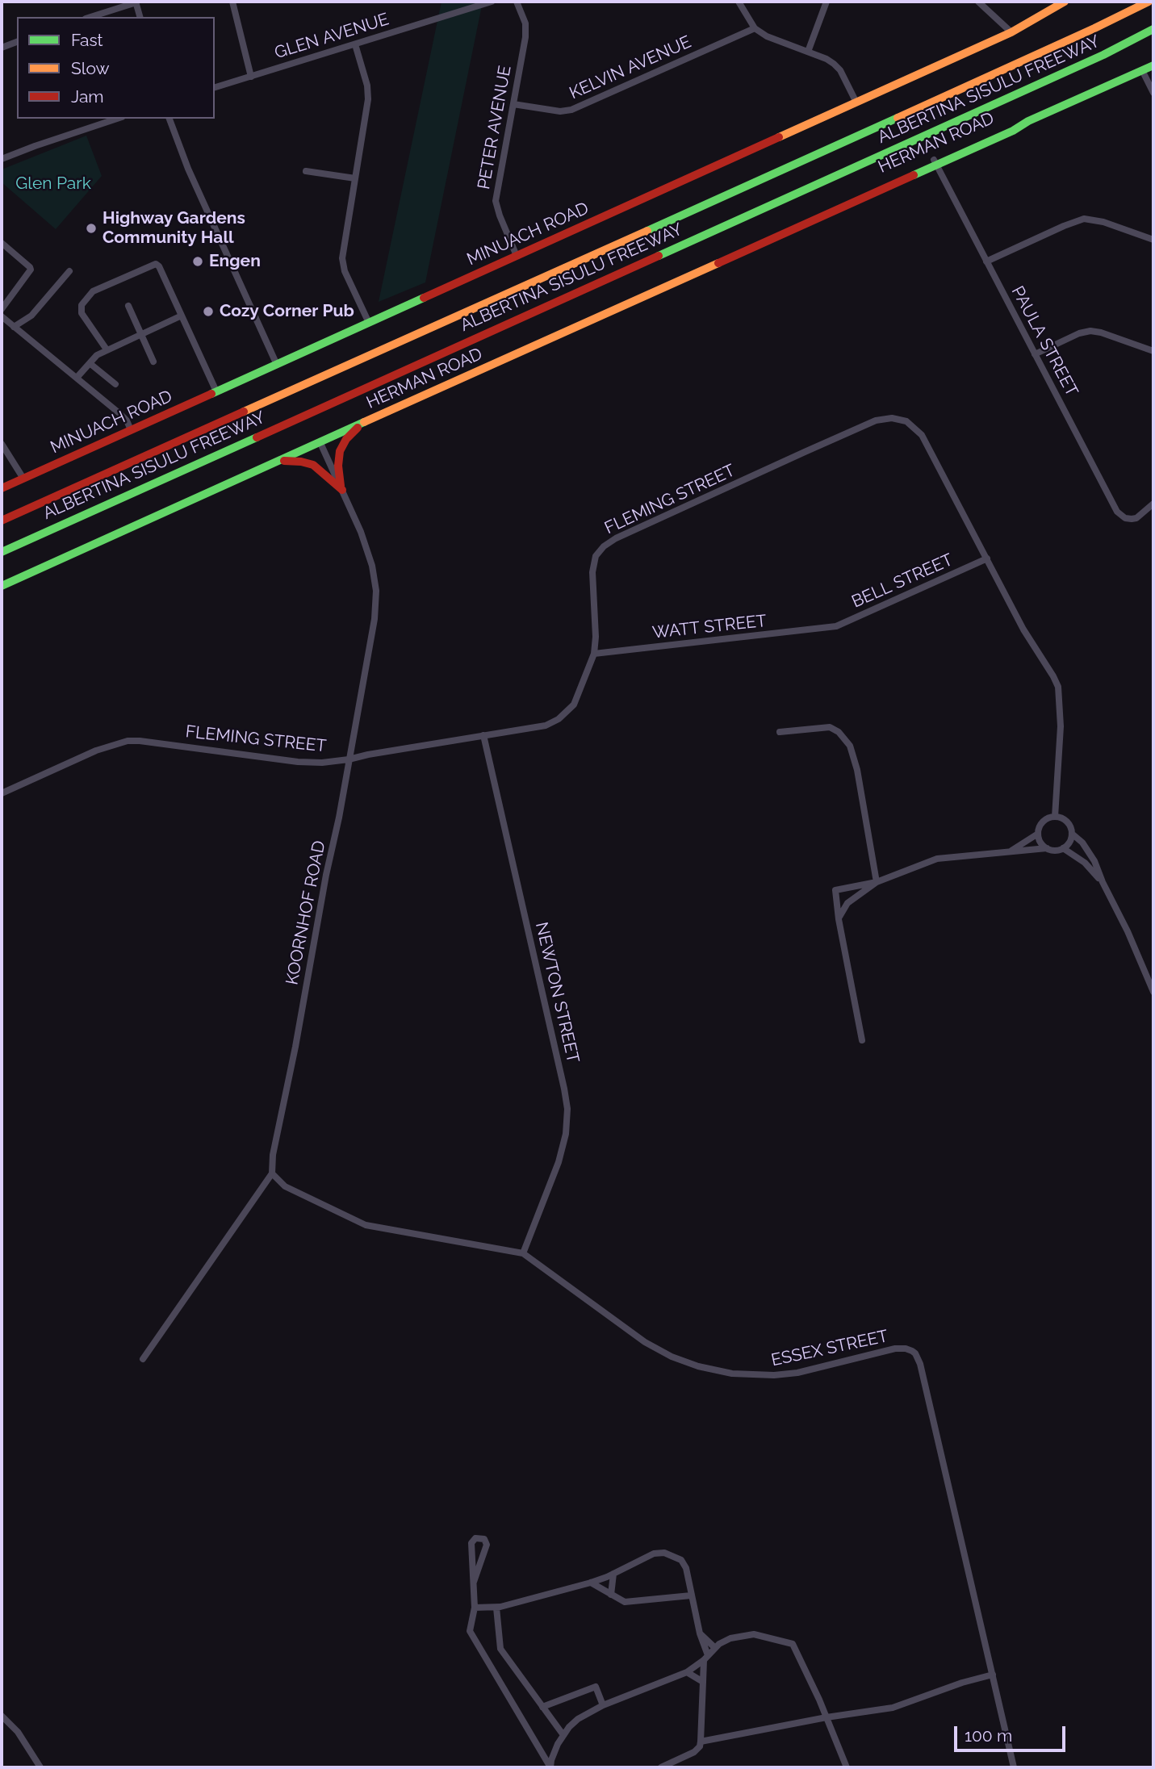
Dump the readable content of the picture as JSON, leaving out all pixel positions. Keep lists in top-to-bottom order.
{
  "streets": {
    "main road": ["ALBERTINA SISULU FREEWAY", "HERMAN ROAD", "MINUACH ROAD"],
    "street": [
      "GLEN AVENUE",
      "KELVIN AVENUE",
      "PETER AVENUE",
      "PAULA STREET",
      "FLEMING STREET",
      "BELL STREET",
      "WATT STREET",
      "KOORNHOF ROAD",
      "NEWTON STREET",
      "ESSEX STREET"
    ]
  },
  "crossings": [
    ["KELVIN AVENUE", "PETER AVENUE"],
    ["PETER AVENUE", "MINUACH ROAD"],
    ["HERMAN ROAD", "PAULA STREET"],
    ["HERMAN ROAD", "KOORNHOF ROAD"],
    ["FLEMING STREET", "BELL STREET"],
    ["FLEMING STREET", "WATT STREET"],
    ["FLEMING STREET", "KOORNHOF ROAD"],
    ["FLEMING STREET", "NEWTON STREET"],
    ["BELL STREET", "WATT STREET"],
    ["KOORNHOF ROAD", "ESSEX STREET"],
    ["NEWTON STREET", "ESSEX STREET"]
  ],
  "parks": ["Glen Park"],
  "places": ["Highway Gardens Community Hall", "Engen", "Cozy Corner Pub"],
  "legend": ["Fast", "Slow", "Jam"],
  "scale_bar": "100 m"
}
